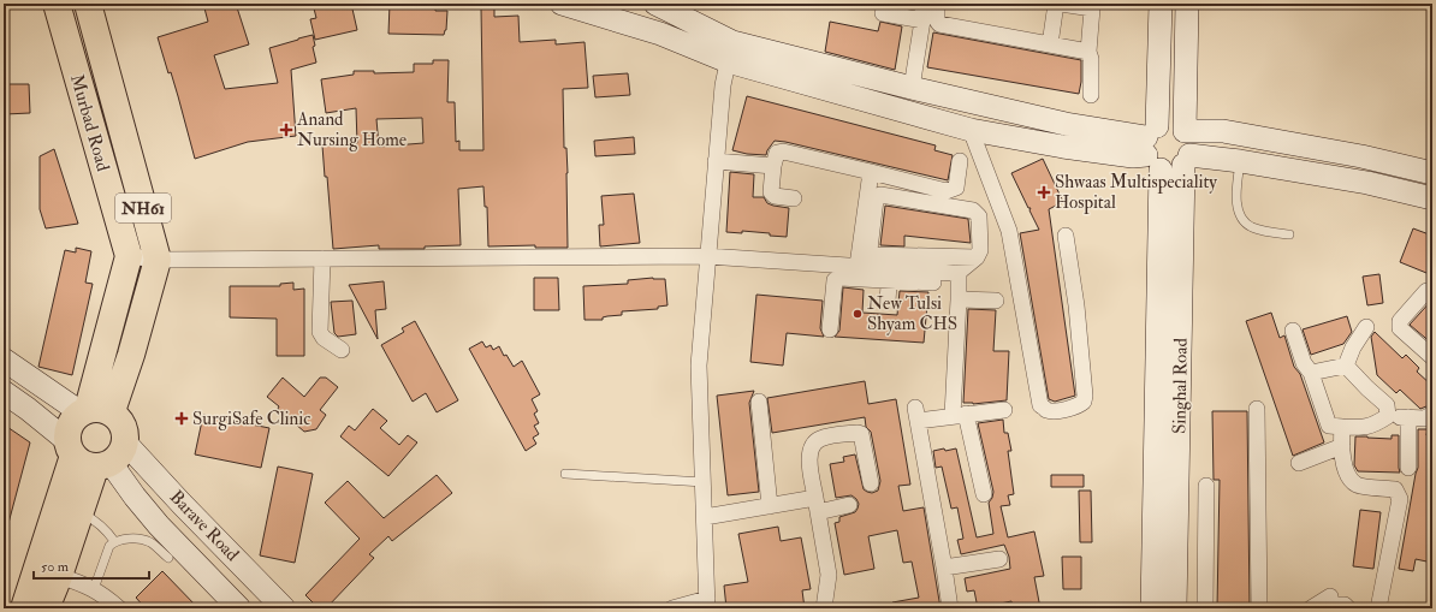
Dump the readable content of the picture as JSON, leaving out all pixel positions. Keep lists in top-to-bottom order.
{
  "streets": {
    "highway": ["Murbad Road", "NH61"],
    "street": ["Singhal Road", "Barave Road"]
  },
  "places": {
    "health": ["Anand Nursing Home", "Shwaas Multispeciality Hospital", "SurgiSafe Clinic"],
    "other": ["New Tulsi Shyam CHS"]
  },
  "scale_bar": "50 m"
}
